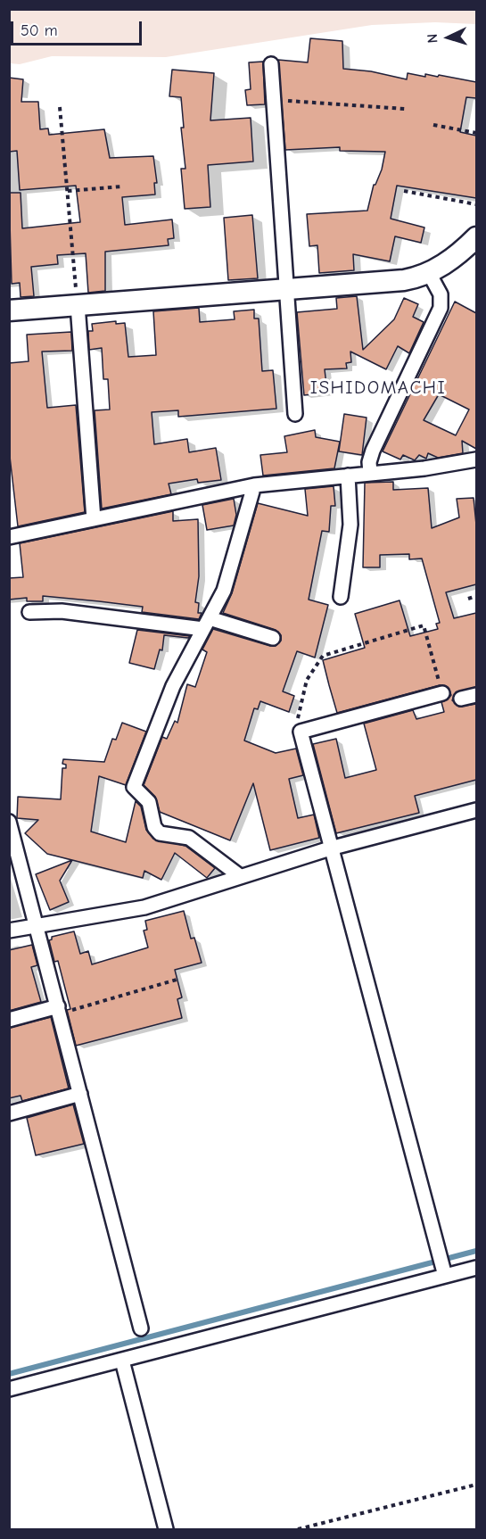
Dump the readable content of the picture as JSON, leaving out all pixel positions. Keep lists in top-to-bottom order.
{
  "districts": ["ISHIDOMACHI"],
  "scale_bar": "50 m",
  "north": "left"
}
